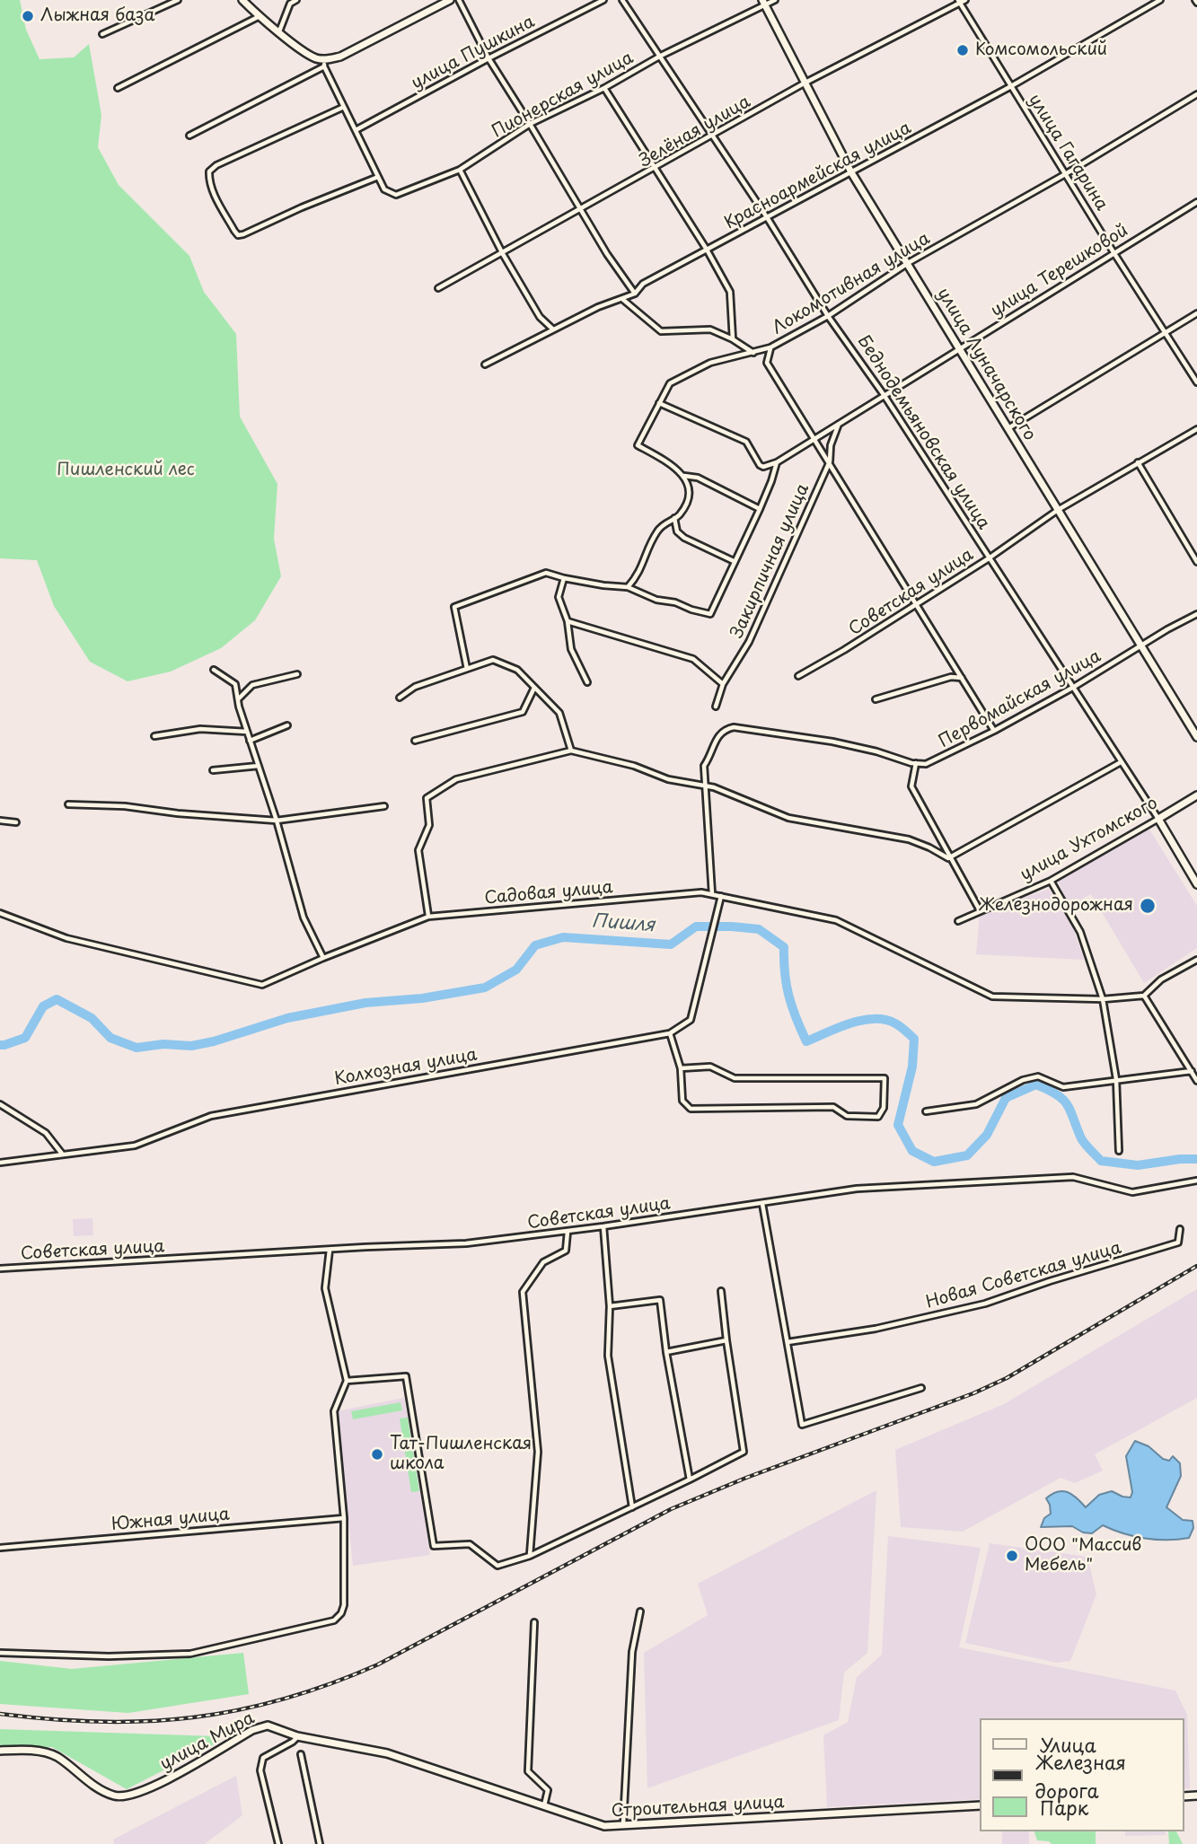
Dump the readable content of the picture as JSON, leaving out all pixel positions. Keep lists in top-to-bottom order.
{
  "streets": {
    "street": [
      "улица Пушкина",
      "Пионерская улица",
      "Зелёная улица",
      "улица Гагарина",
      "Красноармейская улица",
      "улица Терешковой",
      "Локомотивная улица",
      "улица Луначарского",
      "Беднодемьяновская улица",
      "Закирпичная улица",
      "Советская улица",
      "Первомайская улица",
      "улица Ухтомского",
      "Садовая улица",
      "Колхозная улица",
      "Новая Советская улица",
      "Южная улица",
      "улица Мира",
      "Строительная улица"
    ]
  },
  "crossings": [
    ["улица Пушкина", "Пионерская улица"],
    ["Пионерская улица", "улица Луначарского"],
    ["Пионерская улица", "Беднодемьяновская улица"],
    ["Зелёная улица", "улица Гагарина"],
    ["Зелёная улица", "улица Луначарского"],
    ["Зелёная улица", "Беднодемьяновская улица"],
    ["улица Гагарина", "Красноармейская улица"],
    ["улица Гагарина", "улица Терешковой"],
    ["улица Гагарина", "Локомотивная улица"],
    ["Красноармейская улица", "улица Луначарского"],
    ["Красноармейская улица", "Беднодемьяновская улица"],
    ["улица Терешковой", "улица Луначарского"],
    ["улица Терешковой", "Беднодемьяновская улица"],
    ["улица Терешковой", "Закирпичная улица"],
    ["Локомотивная улица", "улица Луначарского"],
    ["Локомотивная улица", "Беднодемьяновская улица"],
    ["улица Луначарского", "Советская улица"],
    ["улица Луначарского", "Первомайская улица"],
    ["Беднодемьяновская улица", "Советская улица"],
    ["Беднодемьяновская улица", "Первомайская улица"],
    ["Беднодемьяновская улица", "улица Ухтомского"],
    ["улица Мира", "Строительная улица"]
  ],
  "water": ["Пишля"],
  "parks": ["Пишленский лес"],
  "places": [
    "Лыжная база",
    "Комсомольский",
    "Железнодорожная",
    "Тат-Пишленская школа",
    "ООО \"Массив Мебель\""
  ],
  "legend": ["Улица", "Железная дорога", "Парк"]
}
